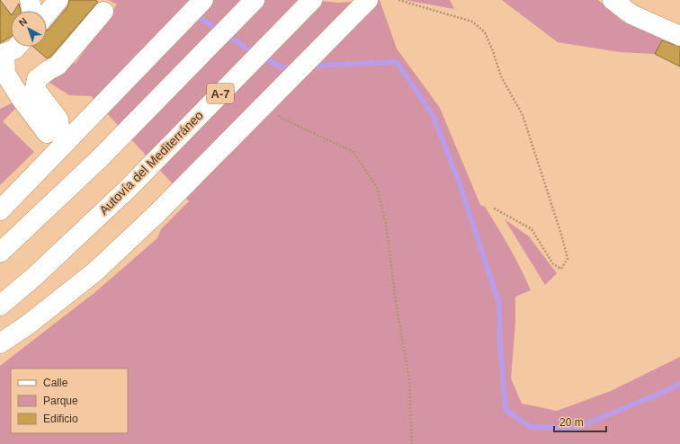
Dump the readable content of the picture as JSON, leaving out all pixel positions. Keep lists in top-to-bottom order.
{
  "streets": {
    "main road": ["A-7", "Autovía del Mediterráneo"]
  },
  "legend": ["Calle", "Parque", "Edificio"],
  "scale_bar": "20 m",
  "north": "top left"
}
